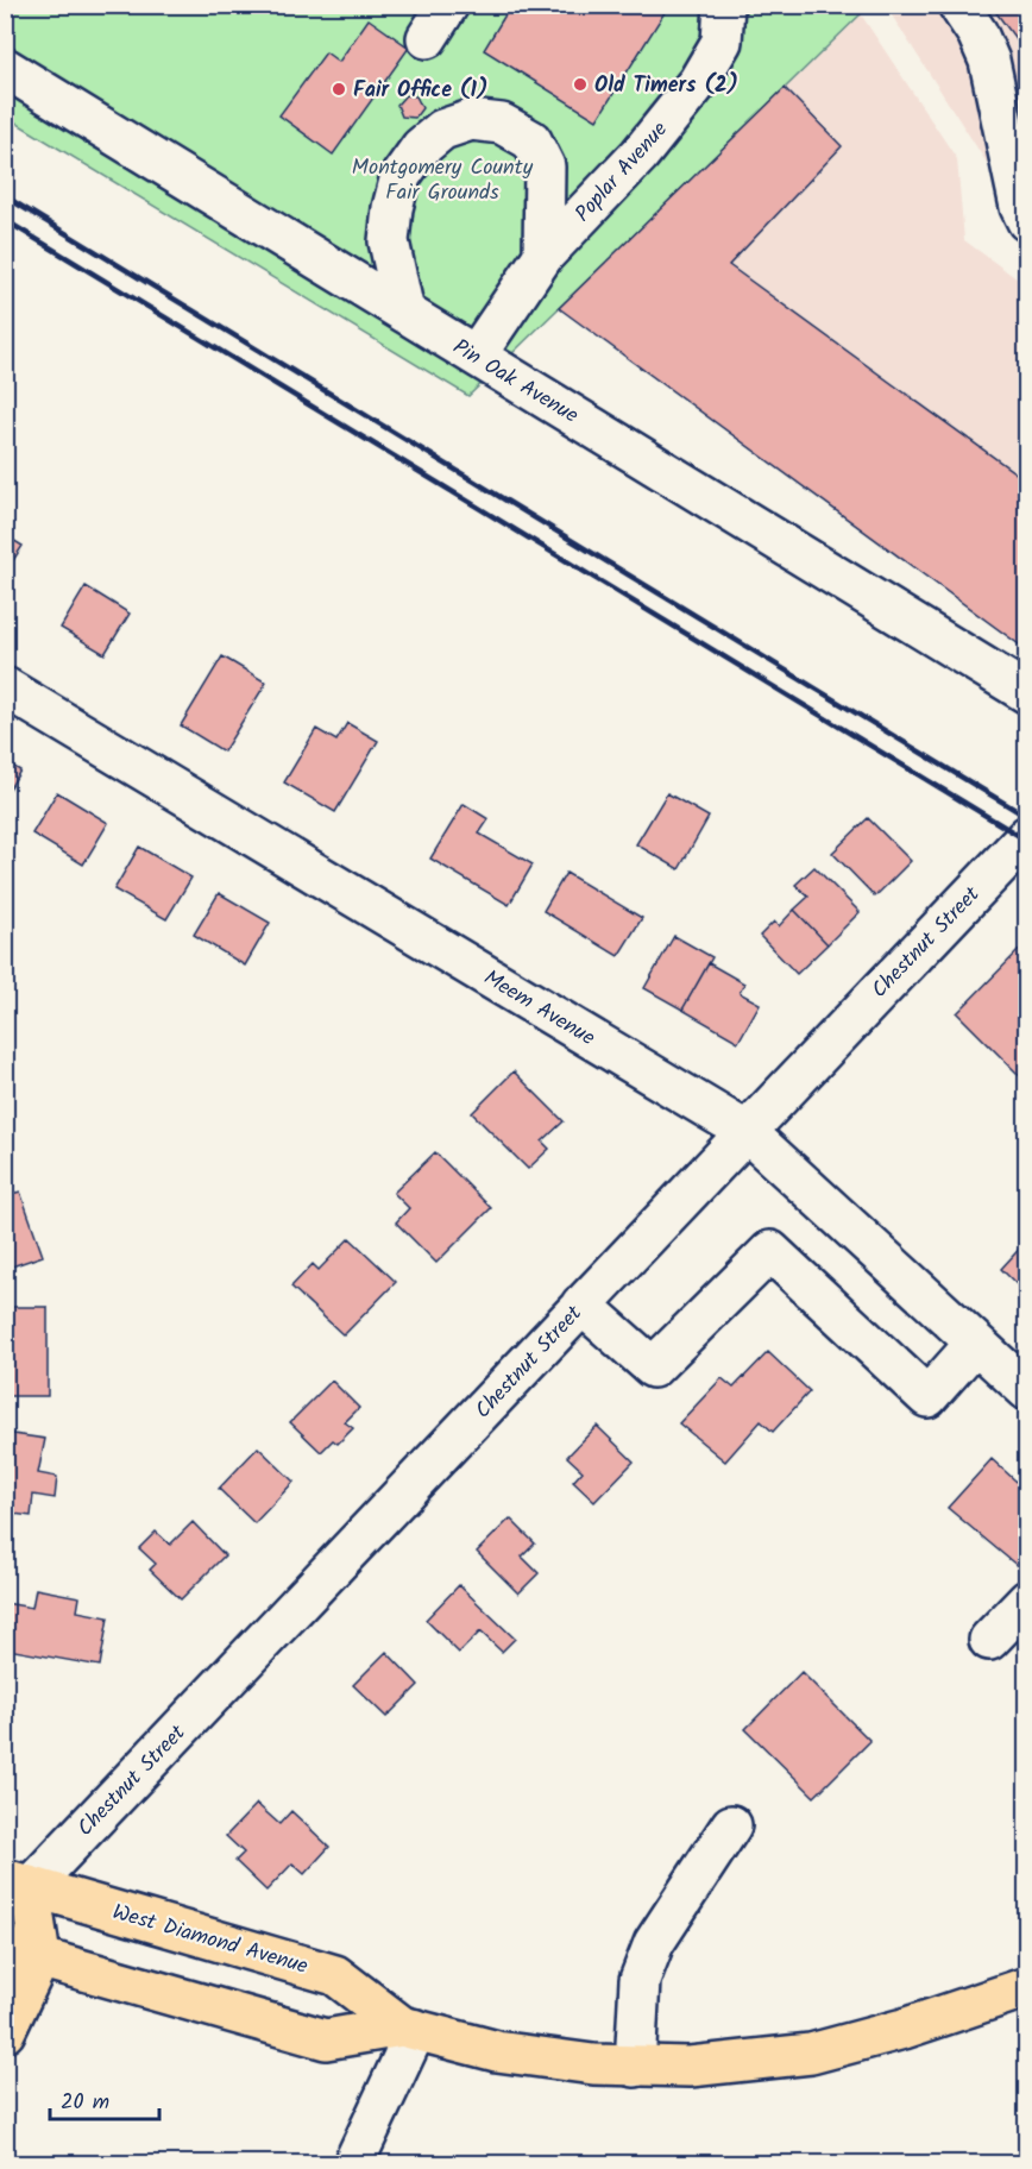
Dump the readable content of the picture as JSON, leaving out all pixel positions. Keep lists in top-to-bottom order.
{
  "streets": {
    "main road": ["West Diamond Avenue"],
    "street": [
      "Poplar Avenue",
      "Pin Oak Avenue",
      "Chestnut Street",
      "Meem Avenue"
    ]
  },
  "crossings": [
    ["Poplar Avenue", "Pin Oak Avenue"],
    ["Chestnut Street", "Meem Avenue"],
    ["Chestnut Street", "West Diamond Avenue"]
  ],
  "parks": ["Montgomery County Fair Grounds"],
  "places": ["Old Timers (2)", "Fair Office (1)"],
  "scale_bar": "20 m"
}
